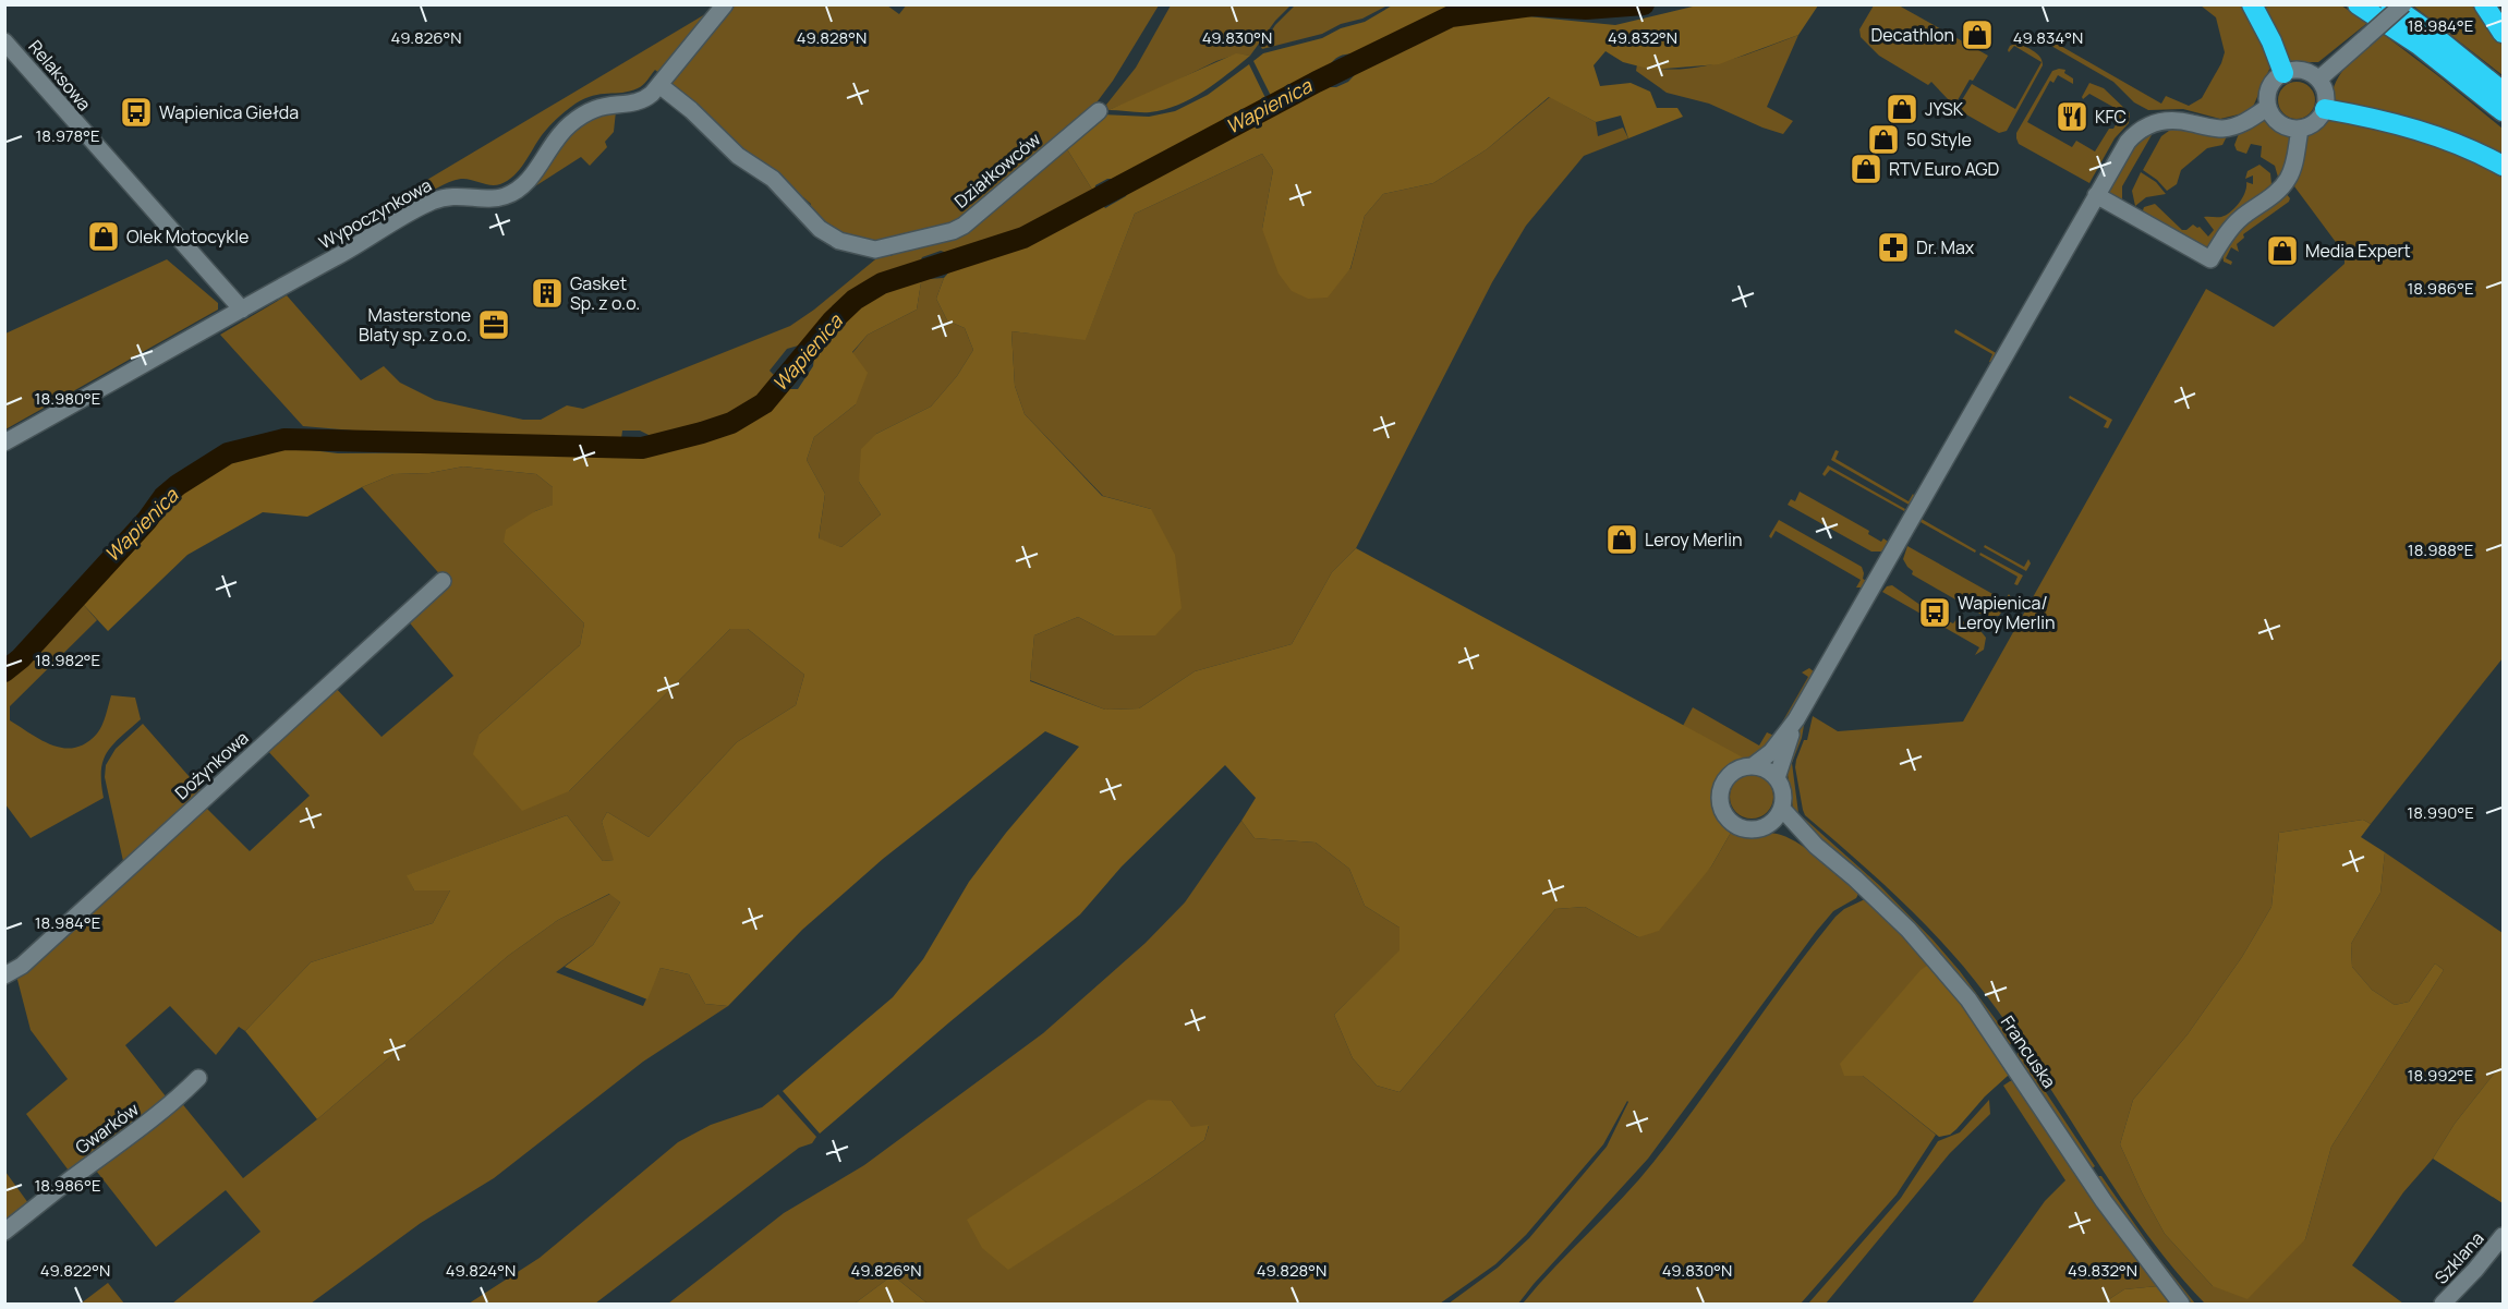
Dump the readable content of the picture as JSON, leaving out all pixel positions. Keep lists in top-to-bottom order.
{
  "streets": {
    "street": [
      "Relaksowa",
      "Działkowców",
      "Wypoczynkowa",
      "Dożynkowa",
      "Francuska",
      "Gwarków",
      "Szklana"
    ]
  },
  "crossings": [
    ["Relaksowa", "Wypoczynkowa"],
    ["Działkowców", "Wypoczynkowa"]
  ],
  "water": ["Wapienica"],
  "places": {
    "shop": [
      "Decathlon",
      "JYSK",
      "50 Style",
      "RTV Euro AGD",
      "Olek Motocykle",
      "Media Expert",
      "Leroy Merlin"
    ],
    "bus stop": ["Wapienica Giełda", "Wapienica/ Leroy Merlin"],
    "restaurant": ["KFC"],
    "pharmacy": ["Dr. Max"],
    "building": ["Gasket Sp. z o.o."],
    "office": ["Masterstone Blaty sp. z o.o."]
  },
  "coordinates": [
    "18.984°E",
    "49.826°N",
    "49.828°N",
    "49.830°N",
    "49.832°N",
    "49.834°N",
    "18.978°E",
    "18.986°E",
    "18.980°E",
    "18.988°E",
    "18.982°E",
    "18.990°E",
    "18.992°E",
    "49.822°N",
    "49.824°N"
  ]
}
